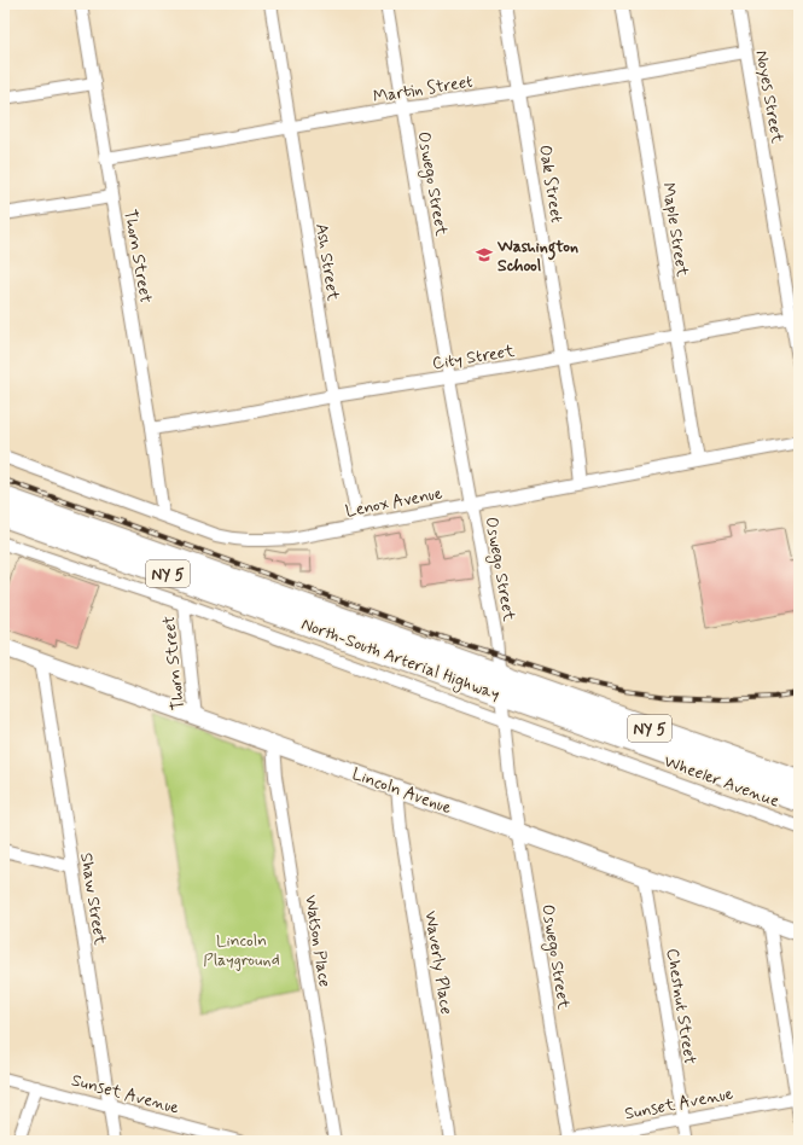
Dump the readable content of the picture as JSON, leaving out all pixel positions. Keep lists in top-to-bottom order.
{
  "streets": {
    "highway": ["NY 5", "North-South Arterial Highway"],
    "street": [
      "Martin Street",
      "Noyes Street",
      "Oswego Street",
      "Oak Street",
      "Maple Street",
      "Thorn Street",
      "Ash Street",
      "City Street",
      "Lenox Avenue",
      "Wheeler Avenue",
      "Lincoln Avenue",
      "Shaw Street",
      "Watson Place",
      "Waverly Place",
      "Chestnut Street",
      "Sunset Avenue"
    ]
  },
  "crossings": [
    ["Martin Street", "Noyes Street"],
    ["Martin Street", "Oswego Street"],
    ["Martin Street", "Oak Street"],
    ["Martin Street", "Maple Street"],
    ["Martin Street", "Thorn Street"],
    ["Martin Street", "Ash Street"],
    ["Noyes Street", "City Street"],
    ["Oswego Street", "City Street"],
    ["Oswego Street", "Lenox Avenue"],
    ["Oswego Street", "North-South Arterial Highway"],
    ["Oswego Street", "Wheeler Avenue"],
    ["Oswego Street", "Lincoln Avenue"],
    ["Oswego Street", "Sunset Avenue"],
    ["Oak Street", "City Street"],
    ["Oak Street", "Lenox Avenue"],
    ["Maple Street", "City Street"],
    ["Maple Street", "Lenox Avenue"],
    ["Thorn Street", "City Street"],
    ["Thorn Street", "Lenox Avenue"],
    ["Thorn Street", "Wheeler Avenue"],
    ["Thorn Street", "Lincoln Avenue"],
    ["Ash Street", "City Street"],
    ["Ash Street", "Lenox Avenue"],
    ["Lincoln Avenue", "Shaw Street"],
    ["Lincoln Avenue", "Watson Place"],
    ["Lincoln Avenue", "Waverly Place"],
    ["Lincoln Avenue", "Chestnut Street"],
    ["Shaw Street", "Sunset Avenue"],
    ["Chestnut Street", "Sunset Avenue"]
  ],
  "parks": ["Lincoln Playground"],
  "places": {
    "school or university": ["Washington School"]
  }
}
